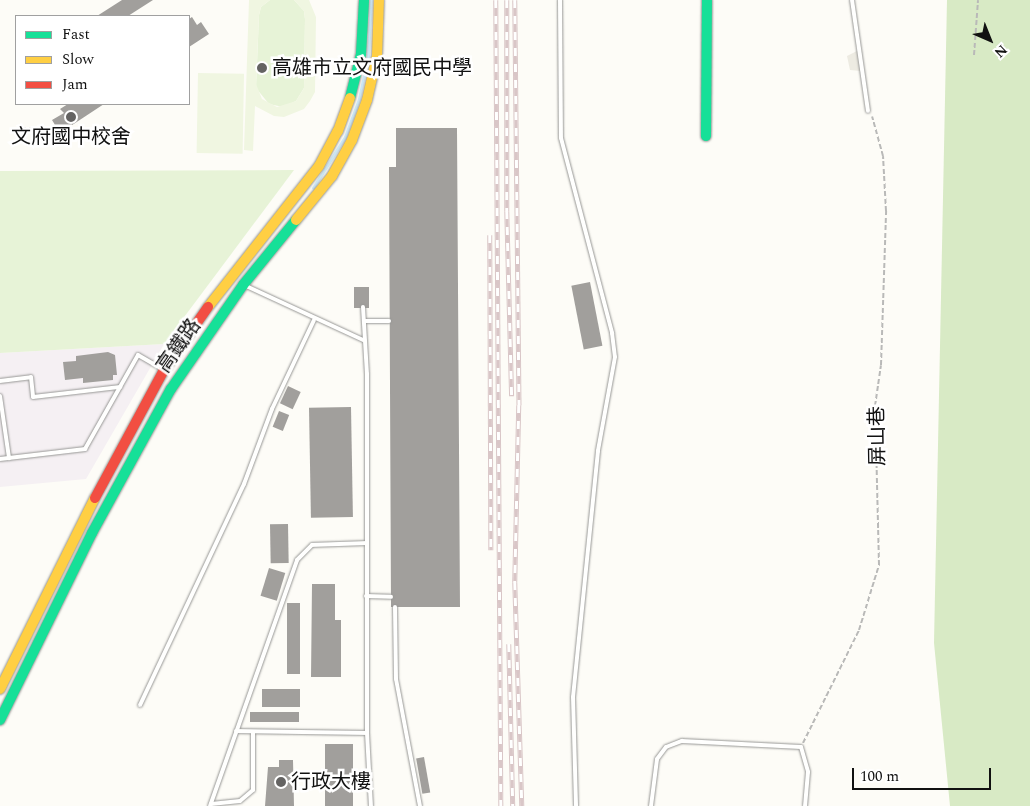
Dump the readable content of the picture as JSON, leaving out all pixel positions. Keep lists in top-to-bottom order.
{
  "streets": {
    "street": ["高鐵路"],
    "path": ["屏山巷"]
  },
  "places": ["高雄市立文府國民中學", "文府國中校舍", "行政大樓"],
  "legend": ["Fast", "Slow", "Jam"],
  "scale_bar": "100 m",
  "north": "bottom right"
}
